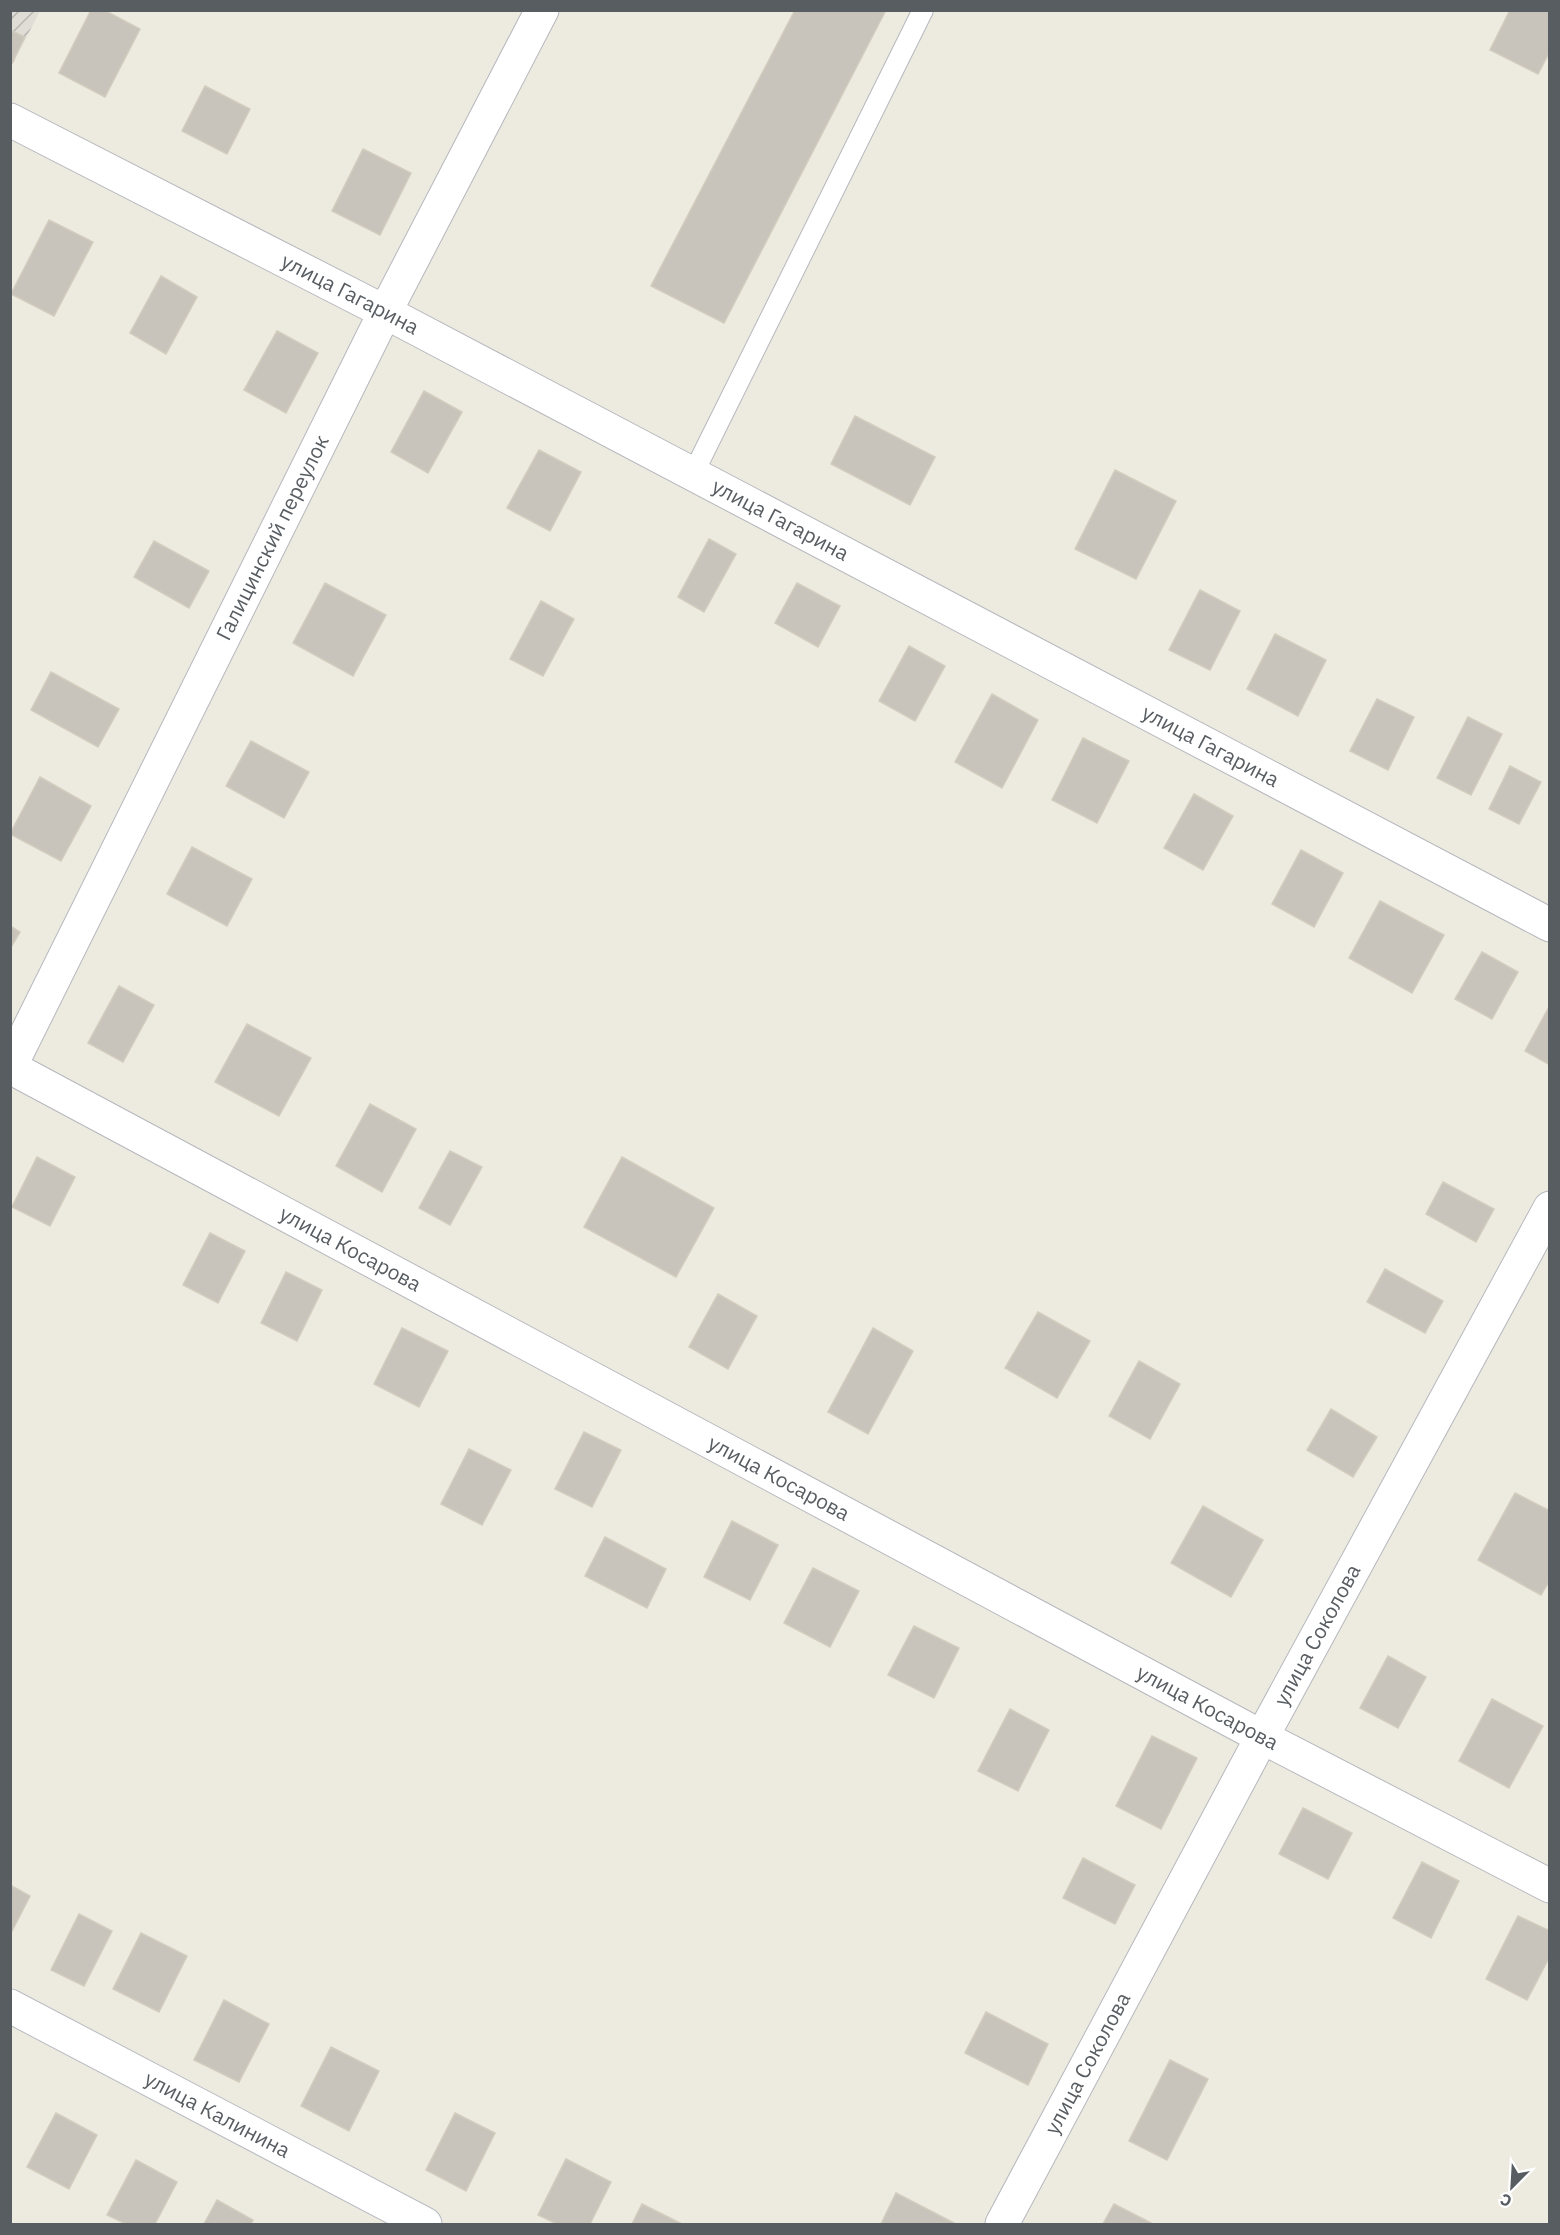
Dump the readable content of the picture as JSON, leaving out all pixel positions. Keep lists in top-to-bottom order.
{
  "streets": {
    "street": [
      "улица Гагарина",
      "Галицинский переулок",
      "улица Косарова",
      "улица Соколова",
      "улица Калинина"
    ]
  },
  "crossings": [
    ["улица Гагарина", "Галицинский переулок"],
    ["Галицинский переулок", "улица Косарова"],
    ["улица Косарова", "улица Соколова"]
  ],
  "north": "bottom left"
}
